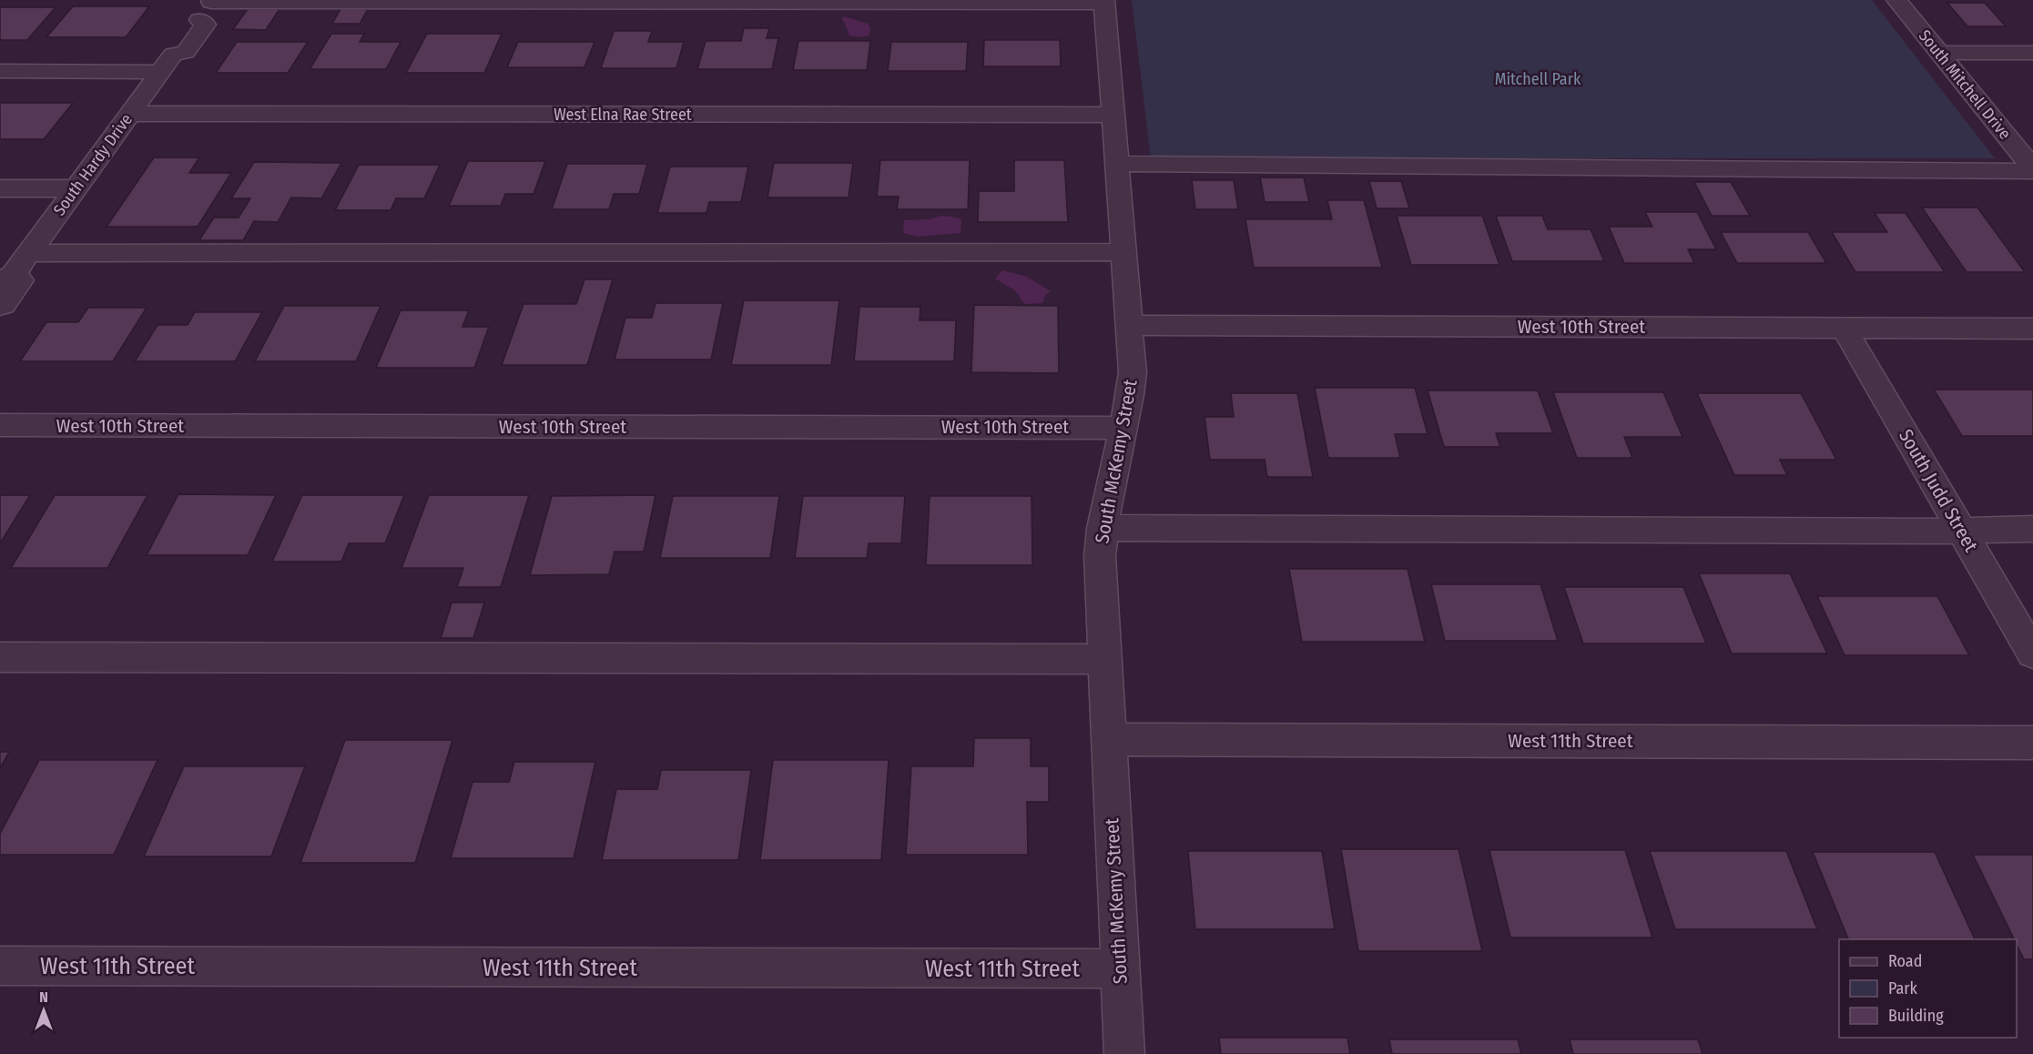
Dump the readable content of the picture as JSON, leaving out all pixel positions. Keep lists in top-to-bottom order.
{
  "streets": {
    "street": [
      "South Mitchell Drive",
      "West Elna Rae Street",
      "South Hardy Drive",
      "West 10th Street",
      "South McKemy Street",
      "South Judd Street",
      "West 11th Street"
    ]
  },
  "crossings": [
    ["West Elna Rae Street", "South Hardy Drive"],
    ["West Elna Rae Street", "South McKemy Street"],
    ["West 10th Street", "South McKemy Street"],
    ["West 10th Street", "South Judd Street"],
    ["South McKemy Street", "West 11th Street"]
  ],
  "parks": ["Mitchell Park"],
  "legend": ["Road", "Park", "Building"],
  "north": "top"
}
